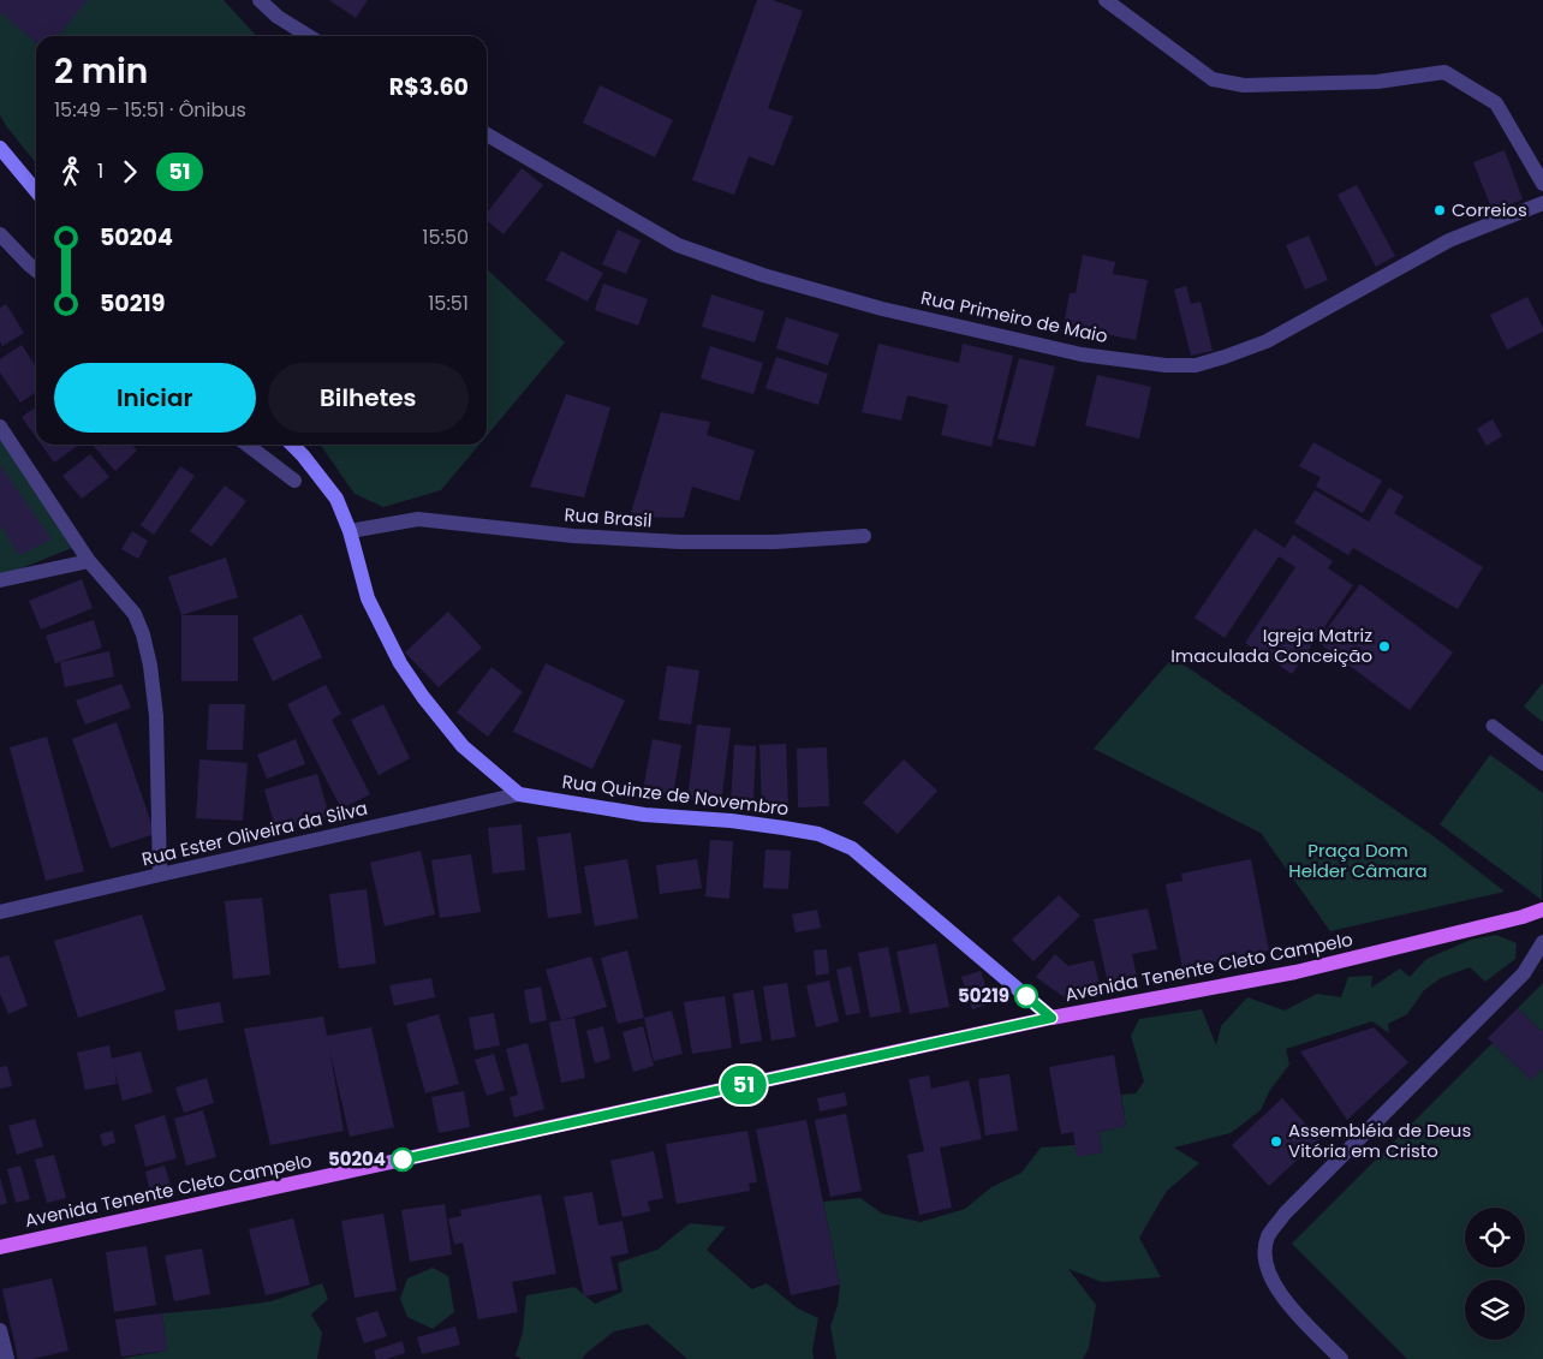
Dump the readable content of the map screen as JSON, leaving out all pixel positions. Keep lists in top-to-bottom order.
{
  "streets": {
    "main road": ["Avenida Tenente Cleto Campelo"],
    "street": [
      "Rua Primeiro de Maio",
      "Rua Brasil",
      "Rua Quinze de Novembro",
      "Rua Ester Oliveira da Silva"
    ]
  },
  "crossings": [
    ["Rua Quinze de Novembro", "Rua Ester Oliveira da Silva"],
    ["Rua Quinze de Novembro", "Avenida Tenente Cleto Campelo"]
  ],
  "parks": ["Praça Dom Helder Câmara"],
  "places": [
    "Correios",
    "Igreja Matriz Imaculada Conceição",
    "50219",
    "Assembléia de Deus Vitória em Cristo",
    "50204"
  ],
  "lines": ["bus line 51"],
  "page": {
    "on_map": "51",
    "heading": ["2 min", "15:49 – 15:51 · Ônibus", "R$3.60"],
    "legs": ["1", "51"],
    "list": [
      {
        "name": "50204",
        "value": "15:50"
      },
      {
        "name": "50219",
        "value": "15:51"
      }
    ],
    "buttons": ["Iniciar", "Bilhetes"]
  }
}
